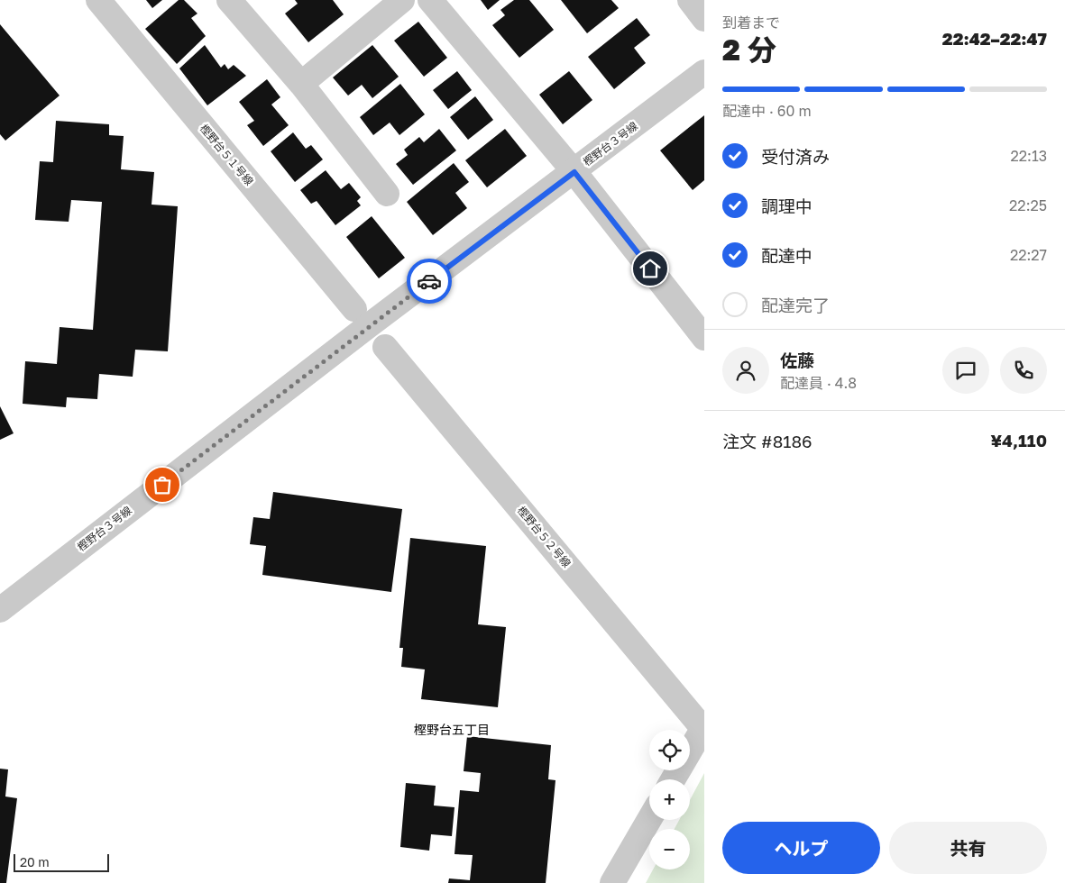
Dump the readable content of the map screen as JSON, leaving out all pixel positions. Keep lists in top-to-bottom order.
{
  "streets": {
    "street": ["樫野台３号線", "樫野台５１号線", "樫野台５２号線"]
  },
  "districts": ["樫野台五丁目"],
  "scale_bar": "20 m",
  "page": {
    "heading": ["2 分", "到着まで", "22:42–22:47"],
    "panel": [
      "佐藤",
      "配達員 · 4.8",
      "注文 #8186",
      "¥4,110"
    ],
    "bar": "配達中 · 60 m",
    "list": [
      ["受付済み", "22:13"],
      ["調理中", "22:25"],
      ["配達中", "22:27"],
      "配達完了"
    ],
    "map_buttons": ["+", "−"],
    "buttons": ["ヘルプ", "共有"],
    "scale": "20 m"
  }
}
